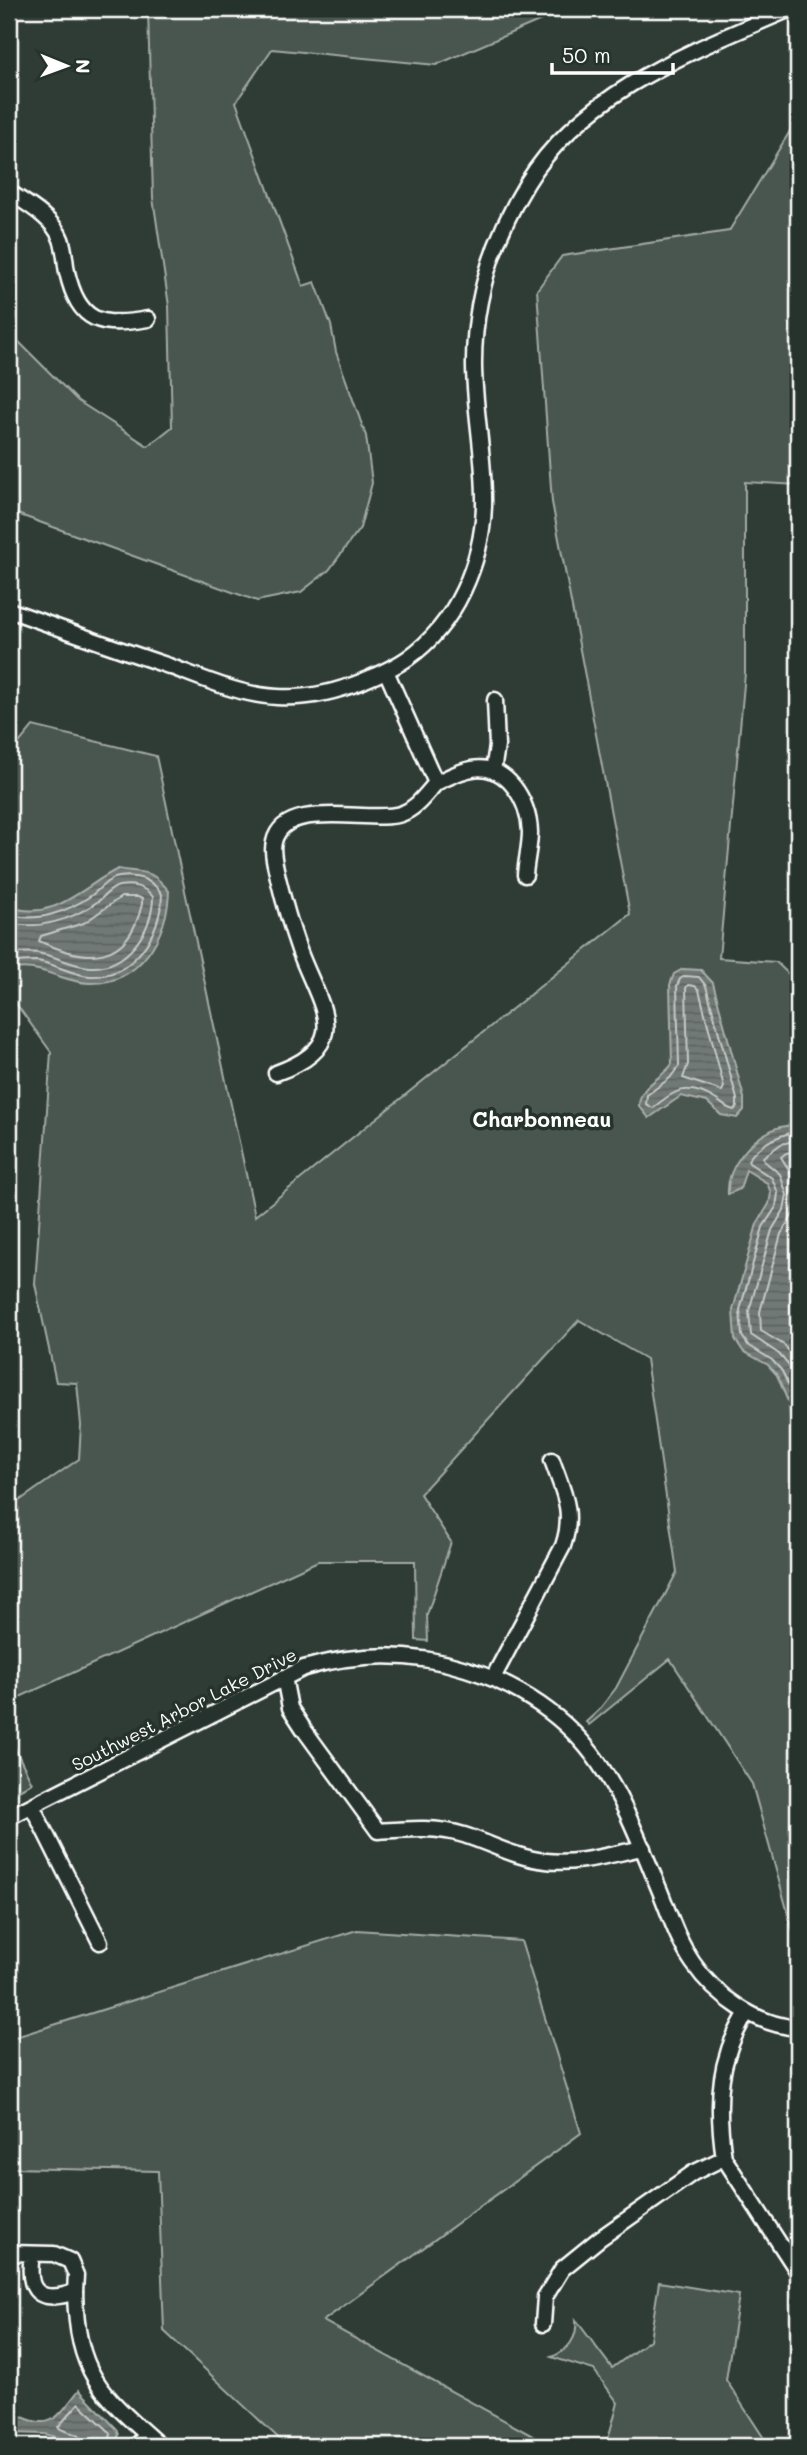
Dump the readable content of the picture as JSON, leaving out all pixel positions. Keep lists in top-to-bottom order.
{
  "streets": {
    "street": ["Southwest Arbor Lake Drive"]
  },
  "districts": ["Charbonneau"],
  "scale_bar": "50 m",
  "north": "right"
}
